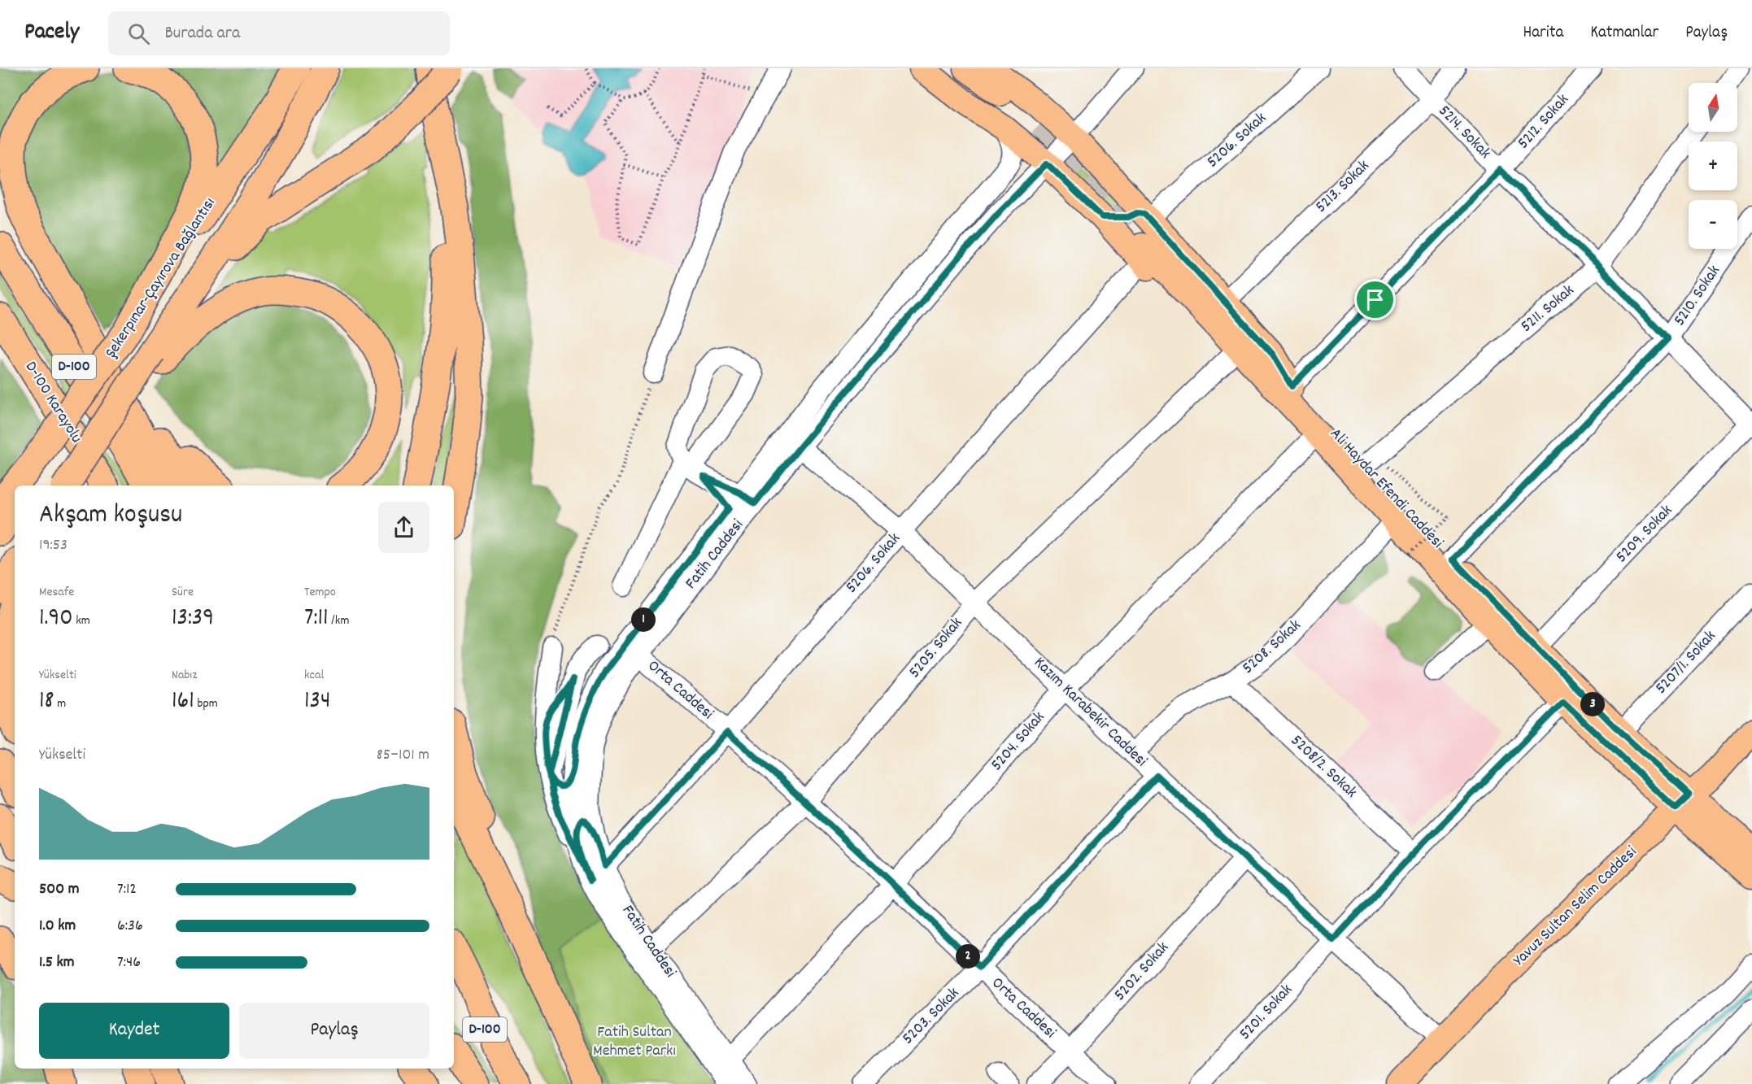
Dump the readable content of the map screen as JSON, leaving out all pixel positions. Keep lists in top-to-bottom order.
{
  "streets": {
    "highway": ["Şekerpınar-Çayırova Bağlantısı", "D-100", "D-100 Karayolu"],
    "main road": ["Ali Haydar Efendi Caddesi", "Yavuz Sultan Selim Caddesi"],
    "street": [
      "5212. Sokak",
      "5214. Sokak",
      "5206. Sokak",
      "5213. Sokak",
      "5210. Sokak",
      "5211. Sokak",
      "5209. Sokak",
      "Fatih Caddesi",
      "5208. Sokak",
      "5205. Sokak",
      "5207/1. Sokak",
      "Orta Caddesi",
      "Kazım Karabekir Caddesi",
      "5204. Sokak",
      "5208/2. Sokak",
      "5202. Sokak",
      "5201. Sokak",
      "5203. Sokak"
    ]
  },
  "crossings": [
    ["5212. Sokak", "5214. Sokak"],
    ["5212. Sokak", "Ali Haydar Efendi Caddesi"],
    ["5214. Sokak", "5213. Sokak"],
    ["5214. Sokak", "5210. Sokak"],
    ["5214. Sokak", "5211. Sokak"],
    ["5214. Sokak", "5209. Sokak"],
    ["5206. Sokak", "Ali Haydar Efendi Caddesi"],
    ["5206. Sokak", "Fatih Caddesi"],
    ["5206. Sokak", "Orta Caddesi"],
    ["5206. Sokak", "Kazım Karabekir Caddesi"],
    ["5210. Sokak", "Ali Haydar Efendi Caddesi"],
    ["5211. Sokak", "Ali Haydar Efendi Caddesi"],
    ["Ali Haydar Efendi Caddesi", "5209. Sokak"],
    ["Ali Haydar Efendi Caddesi", "5208. Sokak"],
    ["Ali Haydar Efendi Caddesi", "5207/1. Sokak"],
    ["Ali Haydar Efendi Caddesi", "5204. Sokak"],
    ["Ali Haydar Efendi Caddesi", "Yavuz Sultan Selim Caddesi"],
    ["Ali Haydar Efendi Caddesi", "5201. Sokak"],
    ["Fatih Caddesi", "5205. Sokak"],
    ["Fatih Caddesi", "Orta Caddesi"],
    ["Fatih Caddesi", "Kazım Karabekir Caddesi"],
    ["Fatih Caddesi", "5204. Sokak"],
    ["5208. Sokak", "Kazım Karabekir Caddesi"],
    ["5208. Sokak", "5208/2. Sokak"],
    ["5205. Sokak", "Orta Caddesi"],
    ["5205. Sokak", "Kazım Karabekir Caddesi"],
    ["Orta Caddesi", "5204. Sokak"],
    ["Orta Caddesi", "5202. Sokak"],
    ["Orta Caddesi", "5203. Sokak"],
    ["Kazım Karabekir Caddesi", "5204. Sokak"],
    ["Kazım Karabekir Caddesi", "Yavuz Sultan Selim Caddesi"],
    ["Kazım Karabekir Caddesi", "5202. Sokak"],
    ["Kazım Karabekir Caddesi", "5201. Sokak"],
    ["Kazım Karabekir Caddesi", "5203. Sokak"],
    ["5208/2. Sokak", "5201. Sokak"]
  ],
  "parks": ["Fatih Sultan Mehmet Parkı"],
  "north": "top",
  "page": {
    "header": "Pacely",
    "search": "Burada ara",
    "nav": ["Harita", "Katmanlar", "Paylaş"],
    "map_buttons": ["+", "−"],
    "heading": ["Akşam koşusu", "19:53"],
    "stats": [
      ["Mesafe", "1.90 km"],
      ["Süre", "13:39"],
      ["Tempo", "7:11 /km"],
      ["Yükselti", "18 m"],
      ["Nabız", "161 bpm"],
      ["kcal", "134"]
    ],
    "pins": ["1", "3", "2"],
    "chart": ["Yükselti", "85–101 m"],
    "list": [
      {
        "name": "500 m",
        "note": "7:12"
      },
      {
        "name": "1.0 km",
        "note": "6:36"
      },
      {
        "name": "1.5 km",
        "note": "7:46"
      }
    ],
    "buttons": ["Kaydet", "Paylaş"]
  }
}
